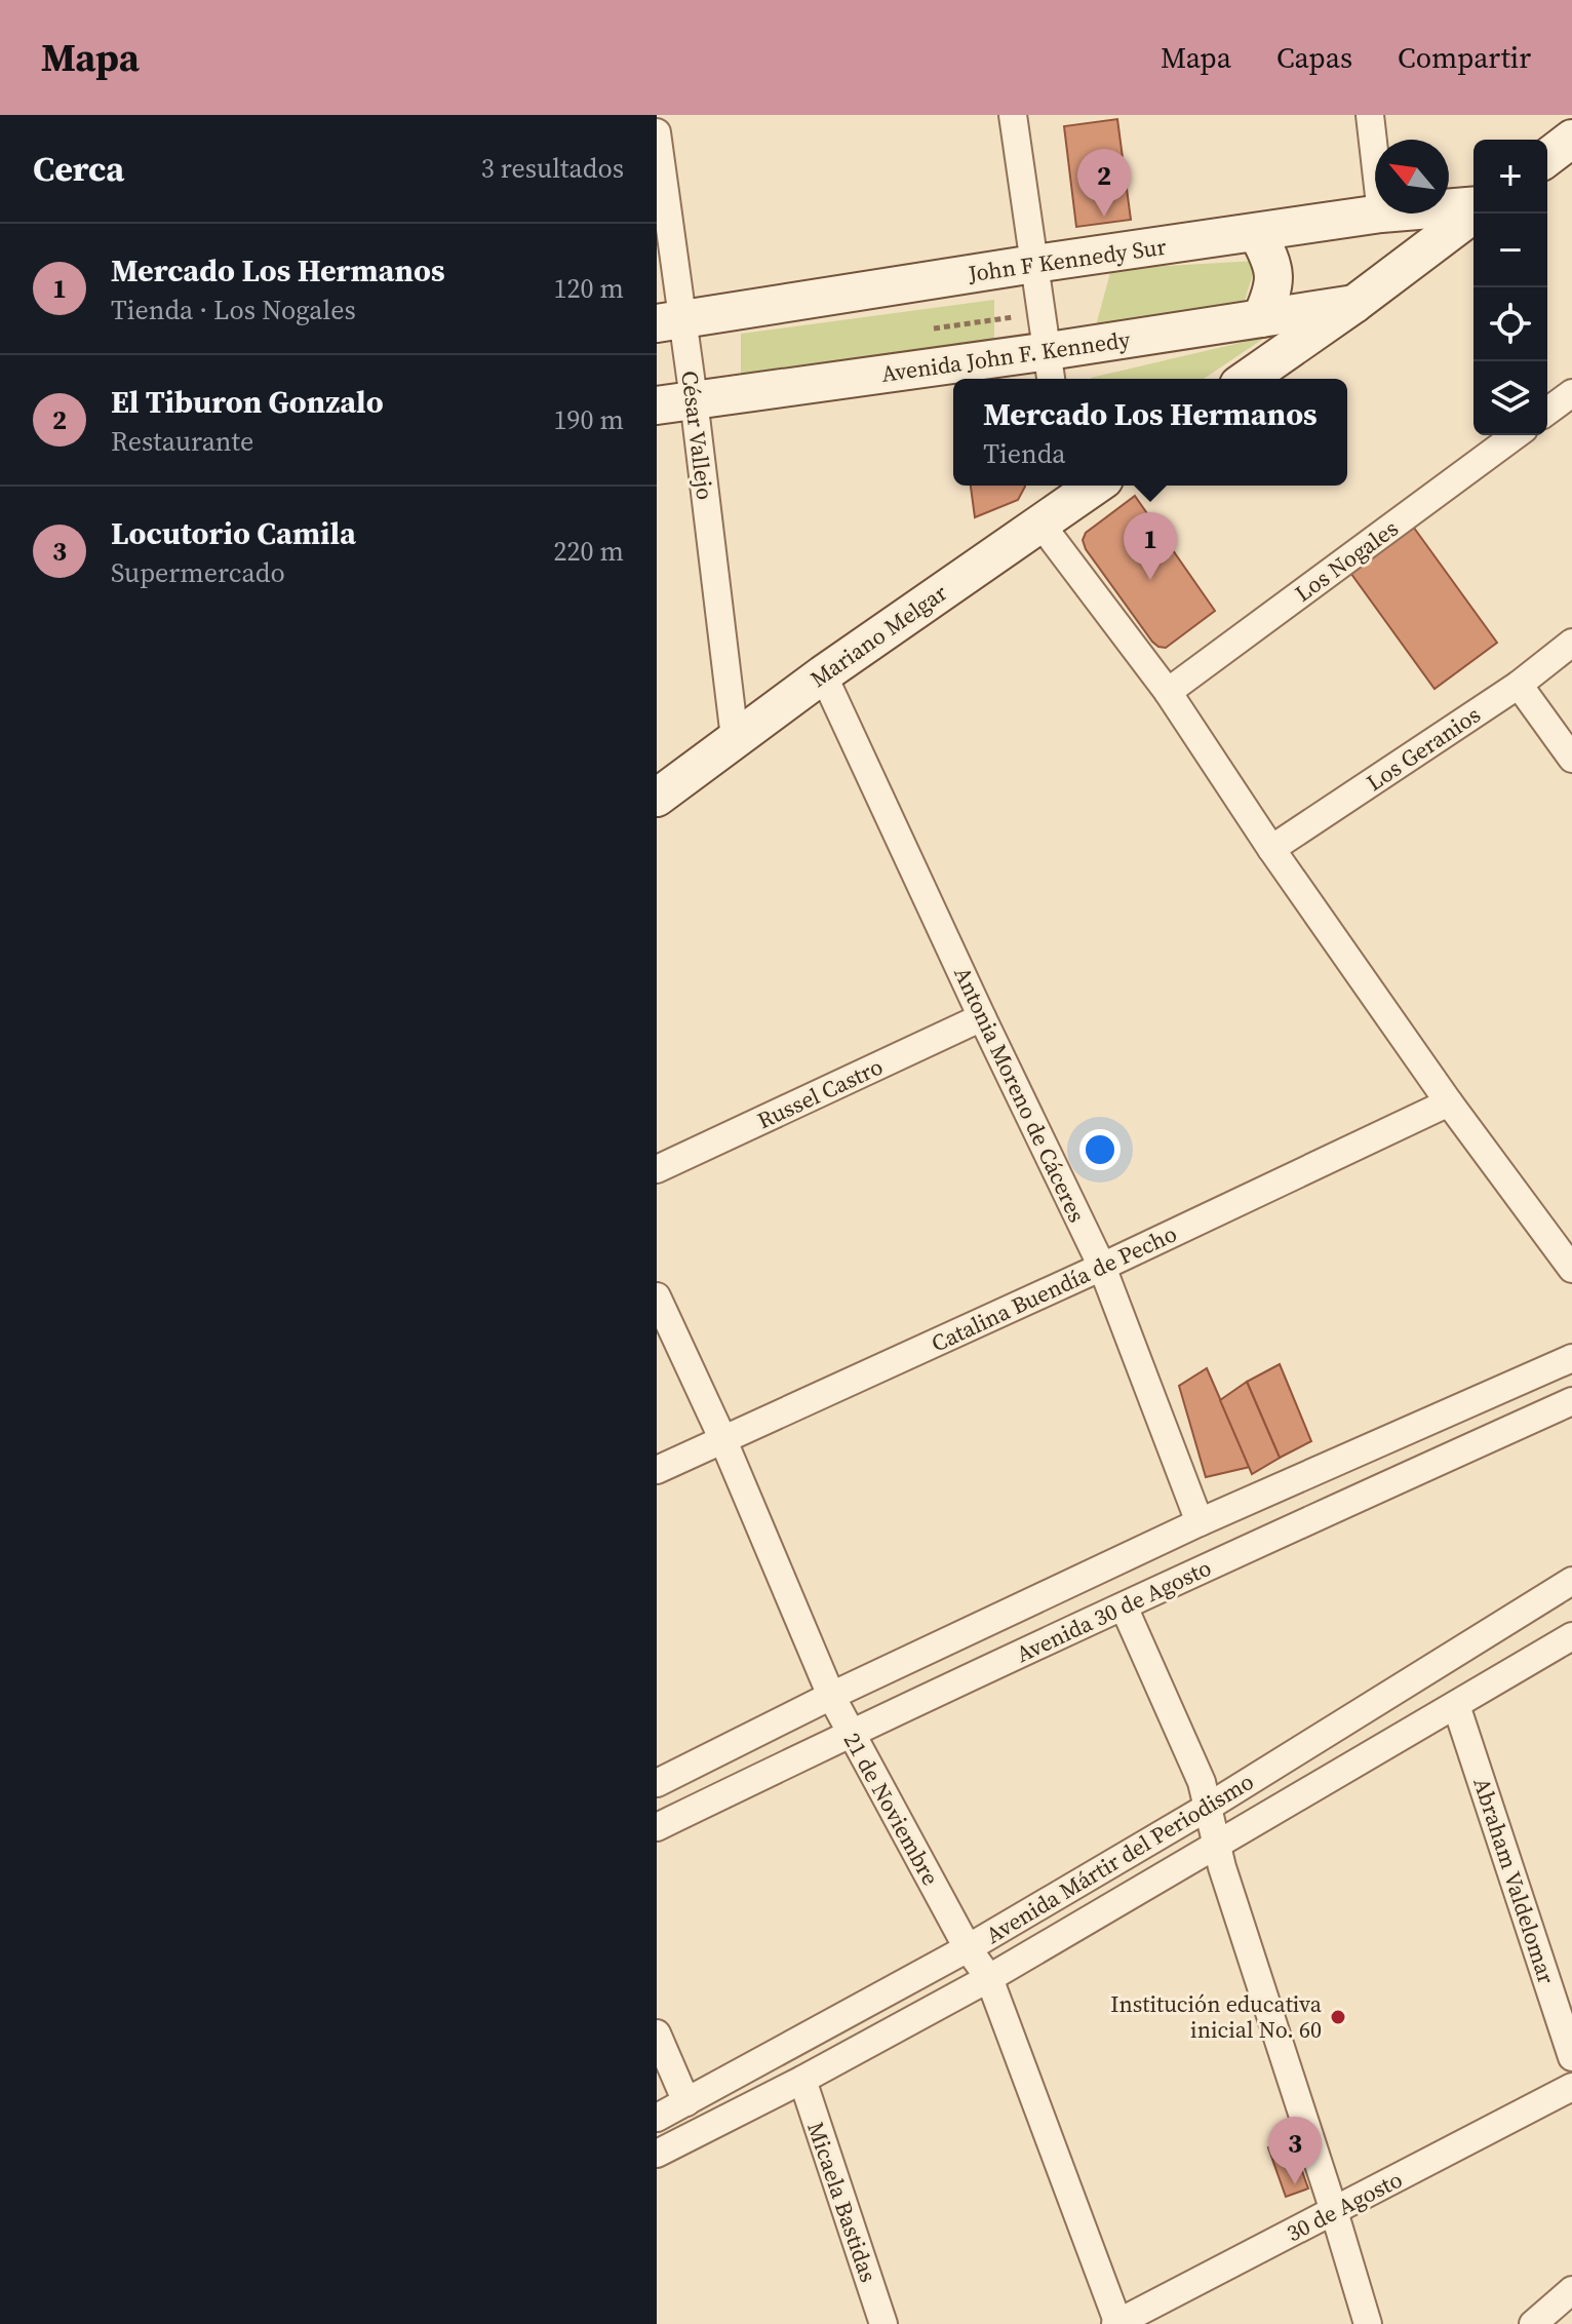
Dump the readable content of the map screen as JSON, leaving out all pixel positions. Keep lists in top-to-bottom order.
{
  "streets": {
    "street": [
      "John F Kennedy Sur",
      "Avenida John F. Kennedy",
      "César Vallejo",
      "Los Nogales",
      "Mariano Melgar",
      "Los Geranios",
      "Russel Castro",
      "Antonia Moreno de Cáceres",
      "Catalina Buendía de Pecho",
      "Avenida 30 de Agosto",
      "21 de Noviembre",
      "Avenida Mártir del Periodismo",
      "Abraham Valdelomar",
      "Micaela Bastidas",
      "30 de Agosto"
    ]
  },
  "crossings": [
    ["John F Kennedy Sur", "César Vallejo"],
    ["Avenida John F. Kennedy", "César Vallejo"],
    ["César Vallejo", "Mariano Melgar"],
    ["Mariano Melgar", "Antonia Moreno de Cáceres"],
    ["Russel Castro", "Antonia Moreno de Cáceres"],
    ["Antonia Moreno de Cáceres", "Catalina Buendía de Pecho"],
    ["Antonia Moreno de Cáceres", "Avenida 30 de Agosto"],
    ["Catalina Buendía de Pecho", "21 de Noviembre"],
    ["Avenida 30 de Agosto", "21 de Noviembre"],
    ["21 de Noviembre", "Avenida Mártir del Periodismo"],
    ["21 de Noviembre", "30 de Agosto"],
    ["Avenida Mártir del Periodismo", "Abraham Valdelomar"],
    ["Avenida Mártir del Periodismo", "Micaela Bastidas"]
  ],
  "places": ["Institución educativa inicial No. 60"],
  "north": "top left",
  "page": {
    "header": "Mapa",
    "nav": ["Mapa", "Capas", "Compartir"],
    "heading": ["Cerca", "3 resultados"],
    "map_buttons": ["+", "−"],
    "pins": ["2", "1", "3"],
    "list": [
      {
        "mark": "1",
        "name": "Mercado Los Hermanos",
        "note": "Tienda · Los Nogales",
        "value": "120 m"
      },
      {
        "mark": "2",
        "name": "El Tiburon Gonzalo",
        "note": "Restaurante",
        "value": "190 m"
      },
      {
        "mark": "3",
        "name": "Locutorio Camila",
        "note": "Supermercado",
        "value": "220 m"
      }
    ],
    "popup": ["Mercado Los Hermanos", "Tienda"]
  }
}
